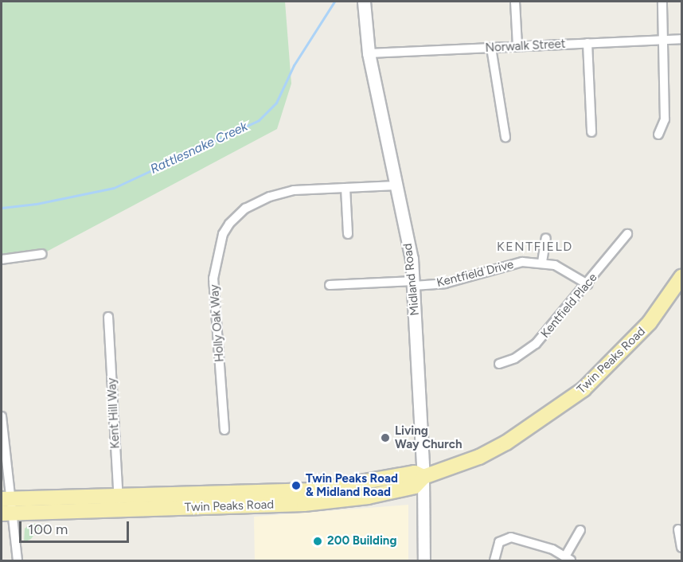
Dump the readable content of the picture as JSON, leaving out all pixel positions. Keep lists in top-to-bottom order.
{
  "streets": {
    "main road": ["Midland Road", "Twin Peaks Road"],
    "street": [
      "Norwalk Street",
      "Kentfield Drive",
      "Kentfield Place",
      "Holly Oak Way",
      "Kent Hill Way"
    ]
  },
  "crossings": [
    ["Norwalk Street", "Midland Road"],
    ["Kentfield Drive", "Midland Road"],
    ["Kentfield Drive", "Kentfield Place"],
    ["Midland Road", "Holly Oak Way"],
    ["Midland Road", "Twin Peaks Road"],
    ["Twin Peaks Road", "Kent Hill Way"]
  ],
  "districts": ["KENTFIELD"],
  "water": ["Rattlesnake Creek"],
  "places": ["Living Way Church", "Twin Peaks Road & Midland Road", "200 Building"],
  "scale_bar": "100 m"
}
